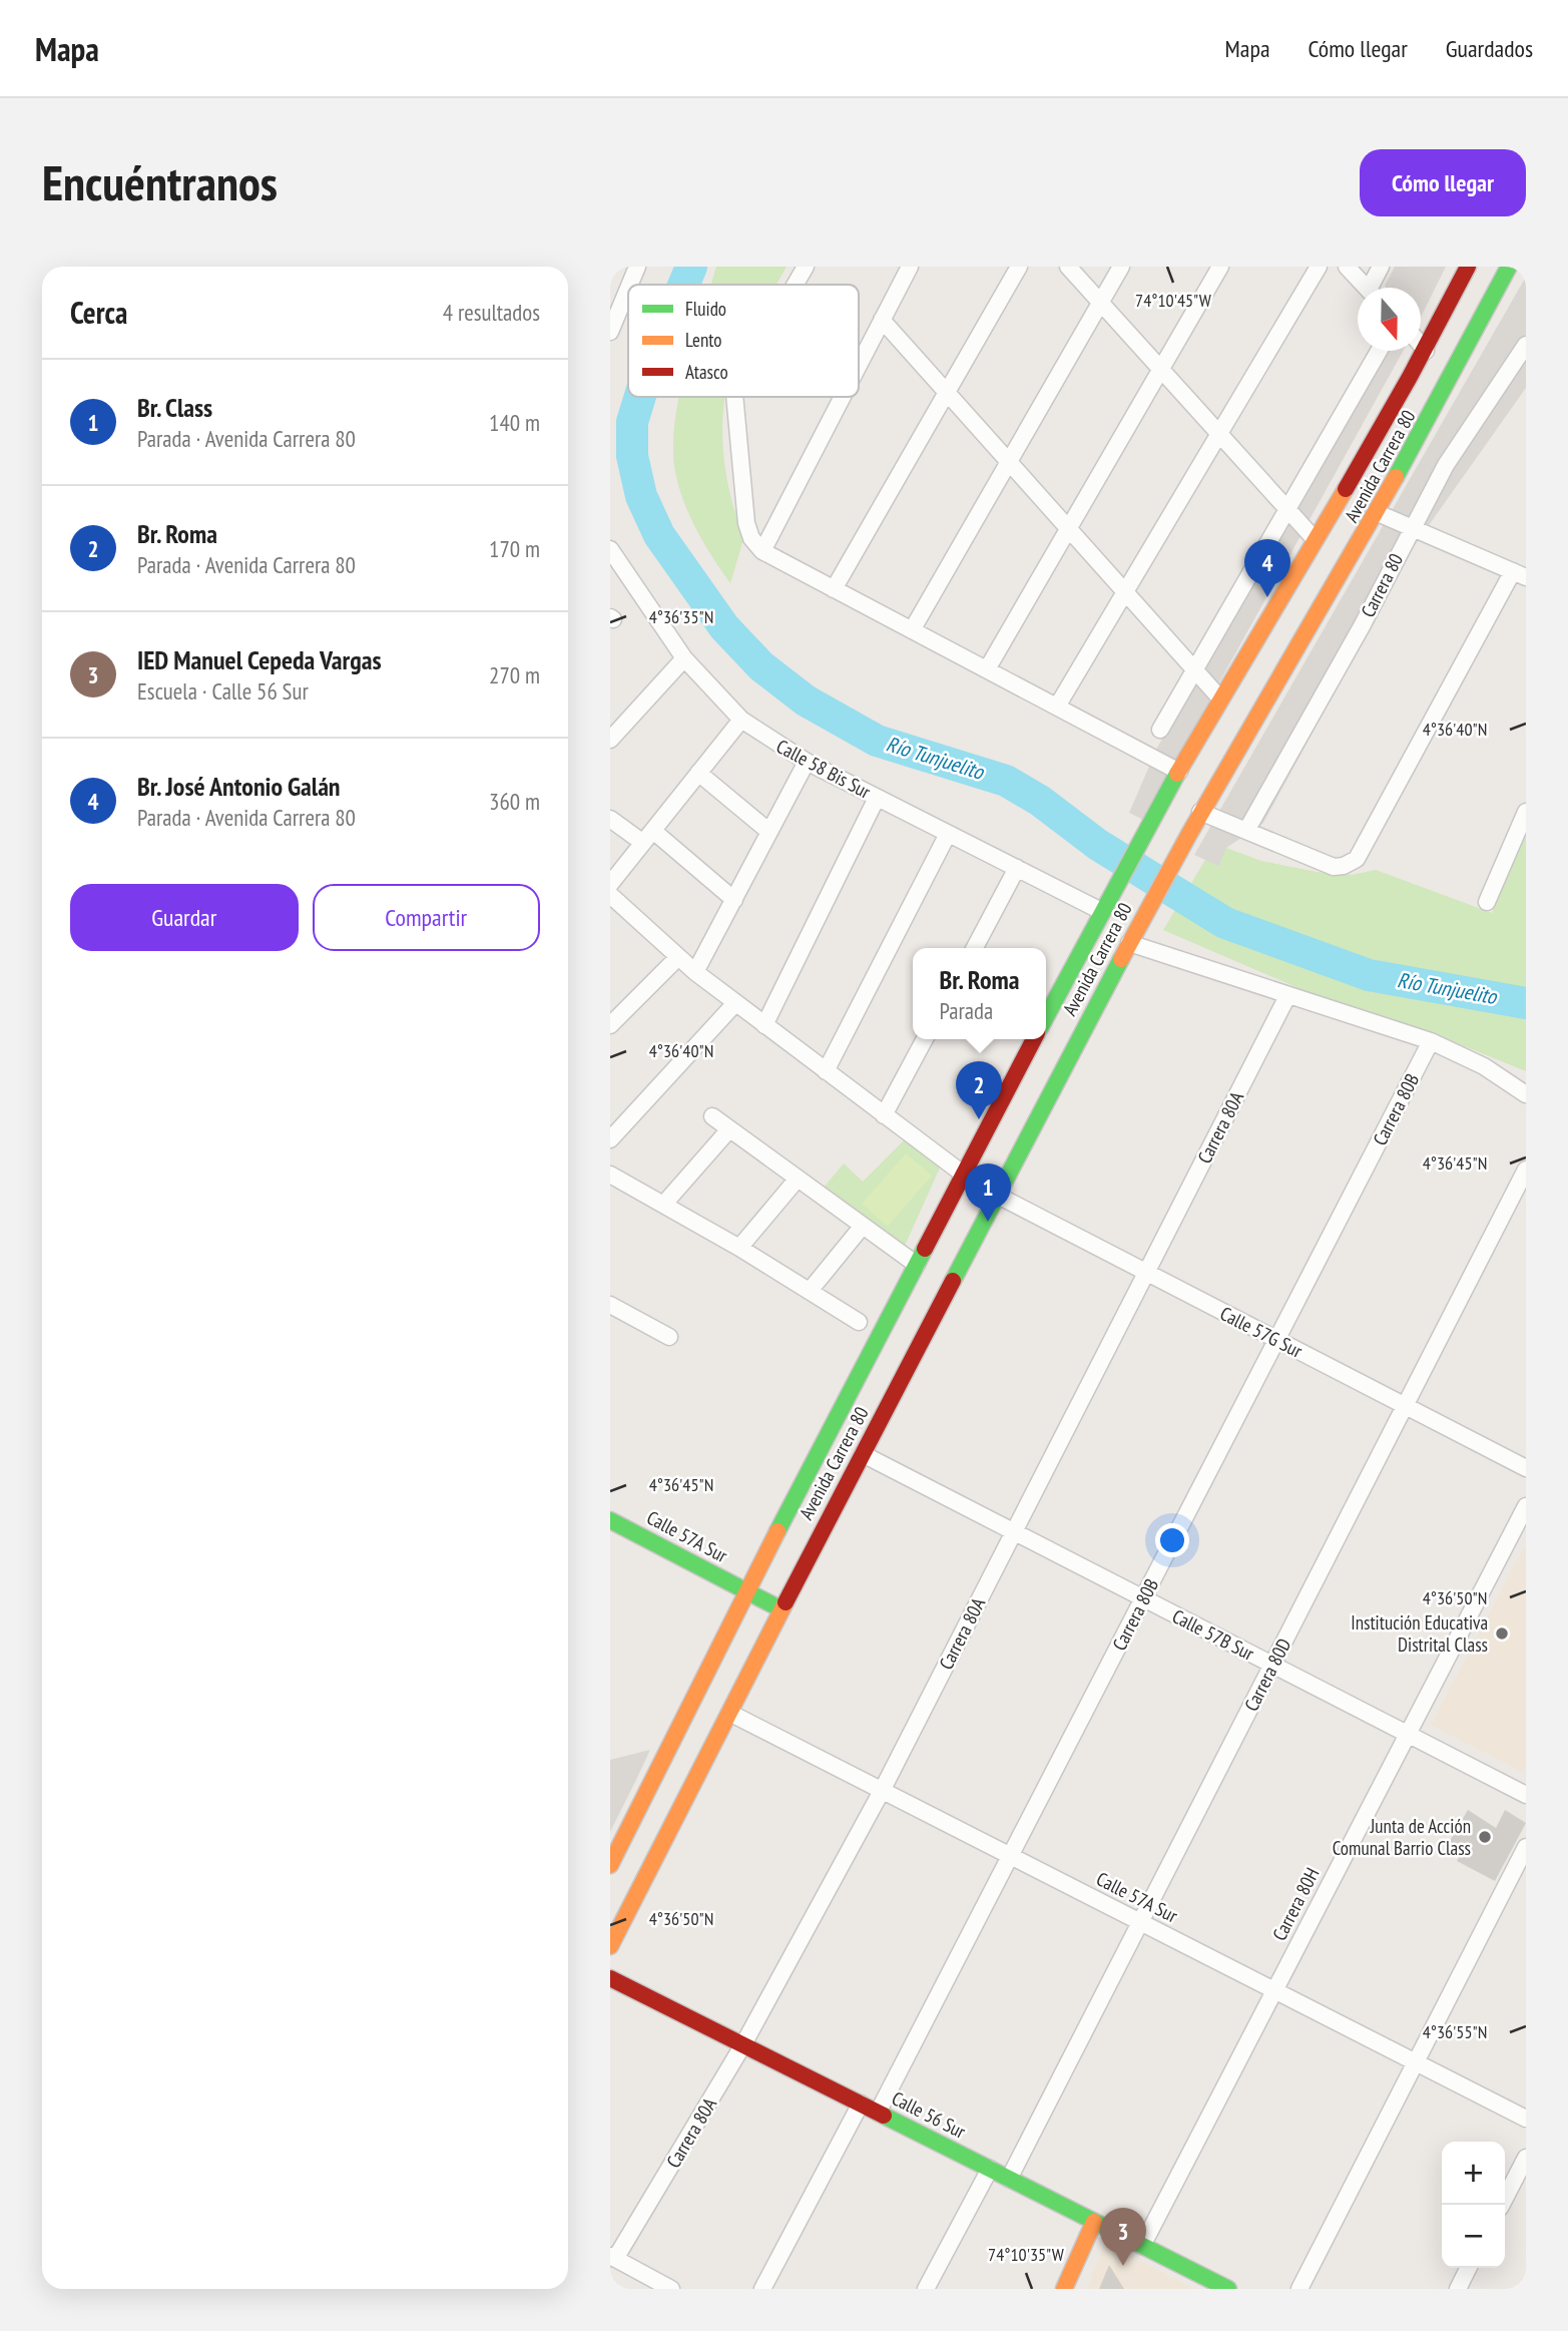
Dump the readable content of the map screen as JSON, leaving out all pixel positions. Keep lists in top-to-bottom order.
{
  "streets": {
    "main road": ["Avenida Carrera 80", "Calle 57A Sur", "Calle 56 Sur"],
    "street": [
      "Carrera 80",
      "Calle 58 Bis Sur",
      "Carrera 80B",
      "Carrera 80A",
      "Calle 57G Sur",
      "Calle 57B Sur",
      "Carrera 80D",
      "Carrera 80H"
    ]
  },
  "crossings": [
    ["Avenida Carrera 80", "Calle 58 Bis Sur"],
    ["Avenida Carrera 80", "Calle 57G Sur"],
    ["Avenida Carrera 80", "Calle 57A Sur"],
    ["Avenida Carrera 80", "Calle 57B Sur"],
    ["Carrera 80B", "Calle 57G Sur"],
    ["Carrera 80B", "Calle 57A Sur"],
    ["Carrera 80B", "Calle 57B Sur"],
    ["Carrera 80B", "Calle 56 Sur"],
    ["Carrera 80A", "Calle 57G Sur"],
    ["Carrera 80A", "Calle 57A Sur"],
    ["Carrera 80A", "Calle 57B Sur"],
    ["Carrera 80A", "Calle 56 Sur"],
    ["Calle 57G Sur", "Carrera 80D"],
    ["Calle 57A Sur", "Carrera 80D"],
    ["Calle 57A Sur", "Carrera 80H"],
    ["Calle 57B Sur", "Carrera 80D"],
    ["Calle 57B Sur", "Carrera 80H"],
    ["Carrera 80D", "Calle 56 Sur"],
    ["Carrera 80H", "Calle 56 Sur"]
  ],
  "water": ["Río Tunjuelito"],
  "places": ["Institución Educativa Distrital Class", "Junta de Acción Comunal Barrio Class"],
  "legend": ["Fluido", "Lento", "Atasco"],
  "north": "bottom",
  "page": {
    "header": "Mapa",
    "nav": ["Mapa", "Cómo llegar", "Guardados"],
    "buttons": [
      "Cómo llegar",
      ["Guardar", "Compartir"]
    ],
    "title": "Encuéntranos",
    "heading": ["Cerca", "4 resultados"],
    "list": [
      {
        "mark": "1",
        "name": "Br. Class",
        "note": "Parada · Avenida Carrera 80",
        "value": "140 m"
      },
      {
        "mark": "2",
        "name": "Br. Roma",
        "note": "Parada · Avenida Carrera 80",
        "value": "170 m"
      },
      {
        "mark": "3",
        "name": "IED Manuel Cepeda Vargas",
        "note": "Escuela · Calle 56 Sur",
        "value": "270 m"
      },
      {
        "mark": "4",
        "name": "Br. José Antonio Galán",
        "note": "Parada · Avenida Carrera 80",
        "value": "360 m"
      }
    ],
    "pins": [
      "4",
      "2",
      "1",
      "3"
    ],
    "popup": ["Br. Roma", "Parada"],
    "map_buttons": ["+", "−"]
  },
  "coordinates": [
    "74°10'45\"W",
    "4°36'35\"N",
    "4°36'40\"N",
    "4°36'45\"N",
    "4°36'50\"N",
    "4°36'55\"N",
    "74°10'35\"W"
  ]
}
